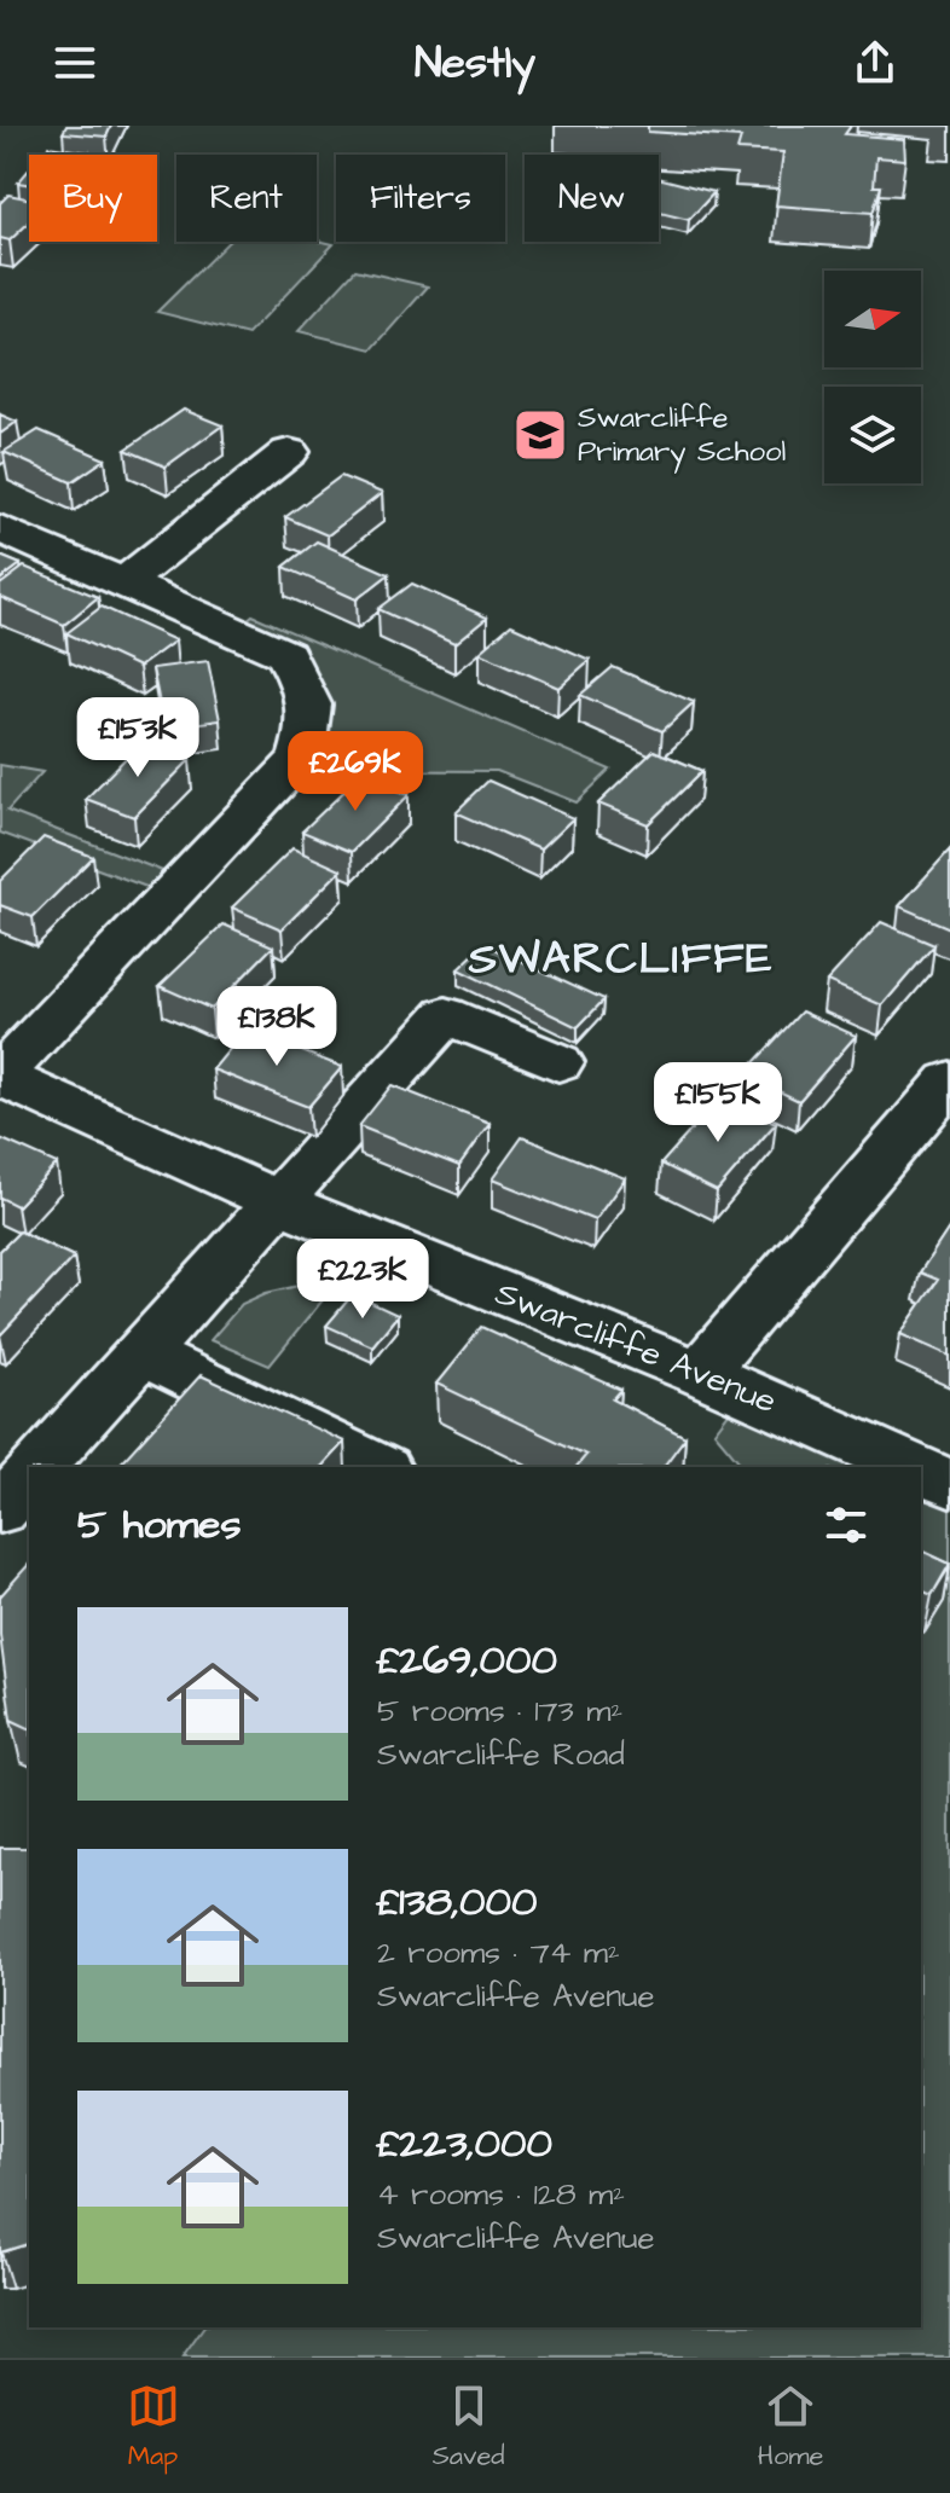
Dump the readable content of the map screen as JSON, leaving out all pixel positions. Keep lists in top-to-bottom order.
{
  "streets": {
    "street": ["Swarcliffe Avenue"]
  },
  "districts": ["SWARCLIFFE"],
  "places": {
    "school or university": ["Swarcliffe Primary School"]
  },
  "north": "right",
  "page": {
    "header": "Nestly",
    "chip": [
      "Buy",
      "Rent",
      "Filters",
      "New"
    ],
    "price": [
      "£153K",
      "£269K",
      "£138K",
      "£155K",
      "£223K"
    ],
    "heading": "5 homes",
    "list": [
      {
        "name": "£269,000",
        "note": "5 rooms · 173 m² · Swarcliffe Road"
      },
      {
        "name": "£138,000",
        "note": "2 rooms · 74 m² · Swarcliffe Avenue"
      },
      {
        "name": "£223,000",
        "note": "4 rooms · 128 m² · Swarcliffe Avenue"
      }
    ],
    "tabs": ["Map", "Saved", "Home"]
  }
}
